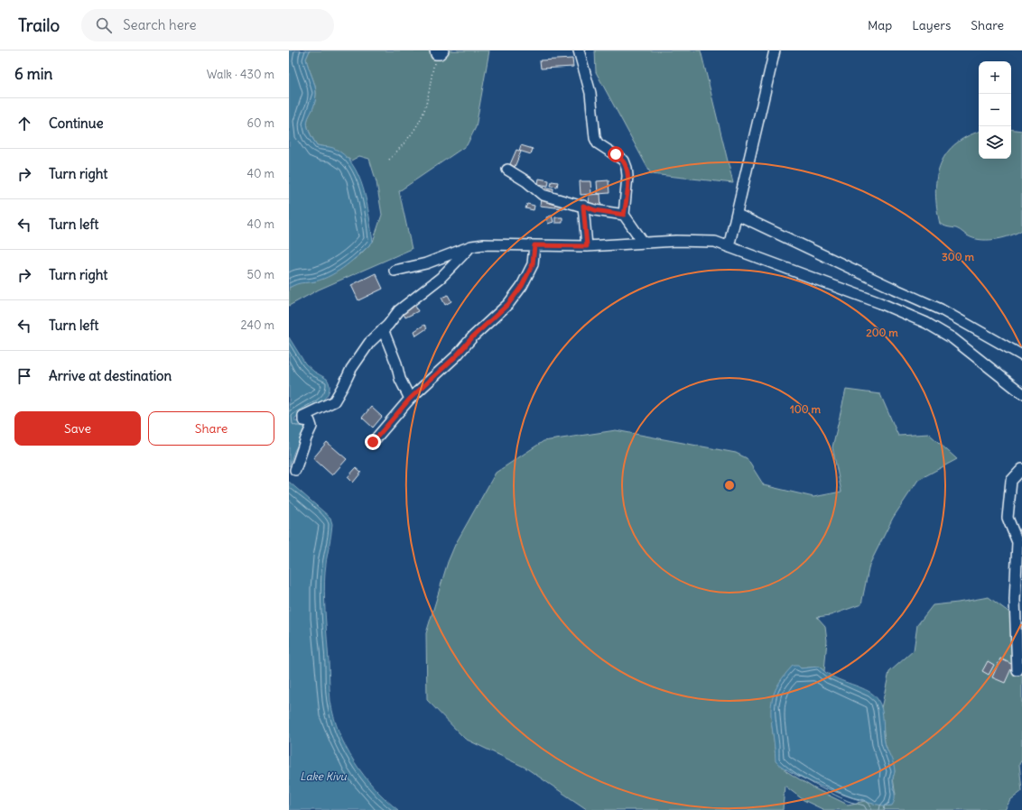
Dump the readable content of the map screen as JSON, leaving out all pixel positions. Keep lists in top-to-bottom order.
{
  "water": ["Lake Kivu"],
  "page": {
    "header": "Trailo",
    "search": "Search here",
    "nav": ["Map", "Layers", "Share"],
    "heading": ["6 min", "Walk · 430 m"],
    "map_buttons": ["+", "−"],
    "list": [
      ["Continue", "60 m"],
      ["Turn right", "40 m"],
      ["Turn left", "40 m"],
      ["Turn right", "50 m"],
      ["Turn left", "240 m"],
      "Arrive at destination"
    ],
    "buttons": ["Save", "Share"]
  },
  "rings": ["300 m", "200 m", "100 m"]
}
